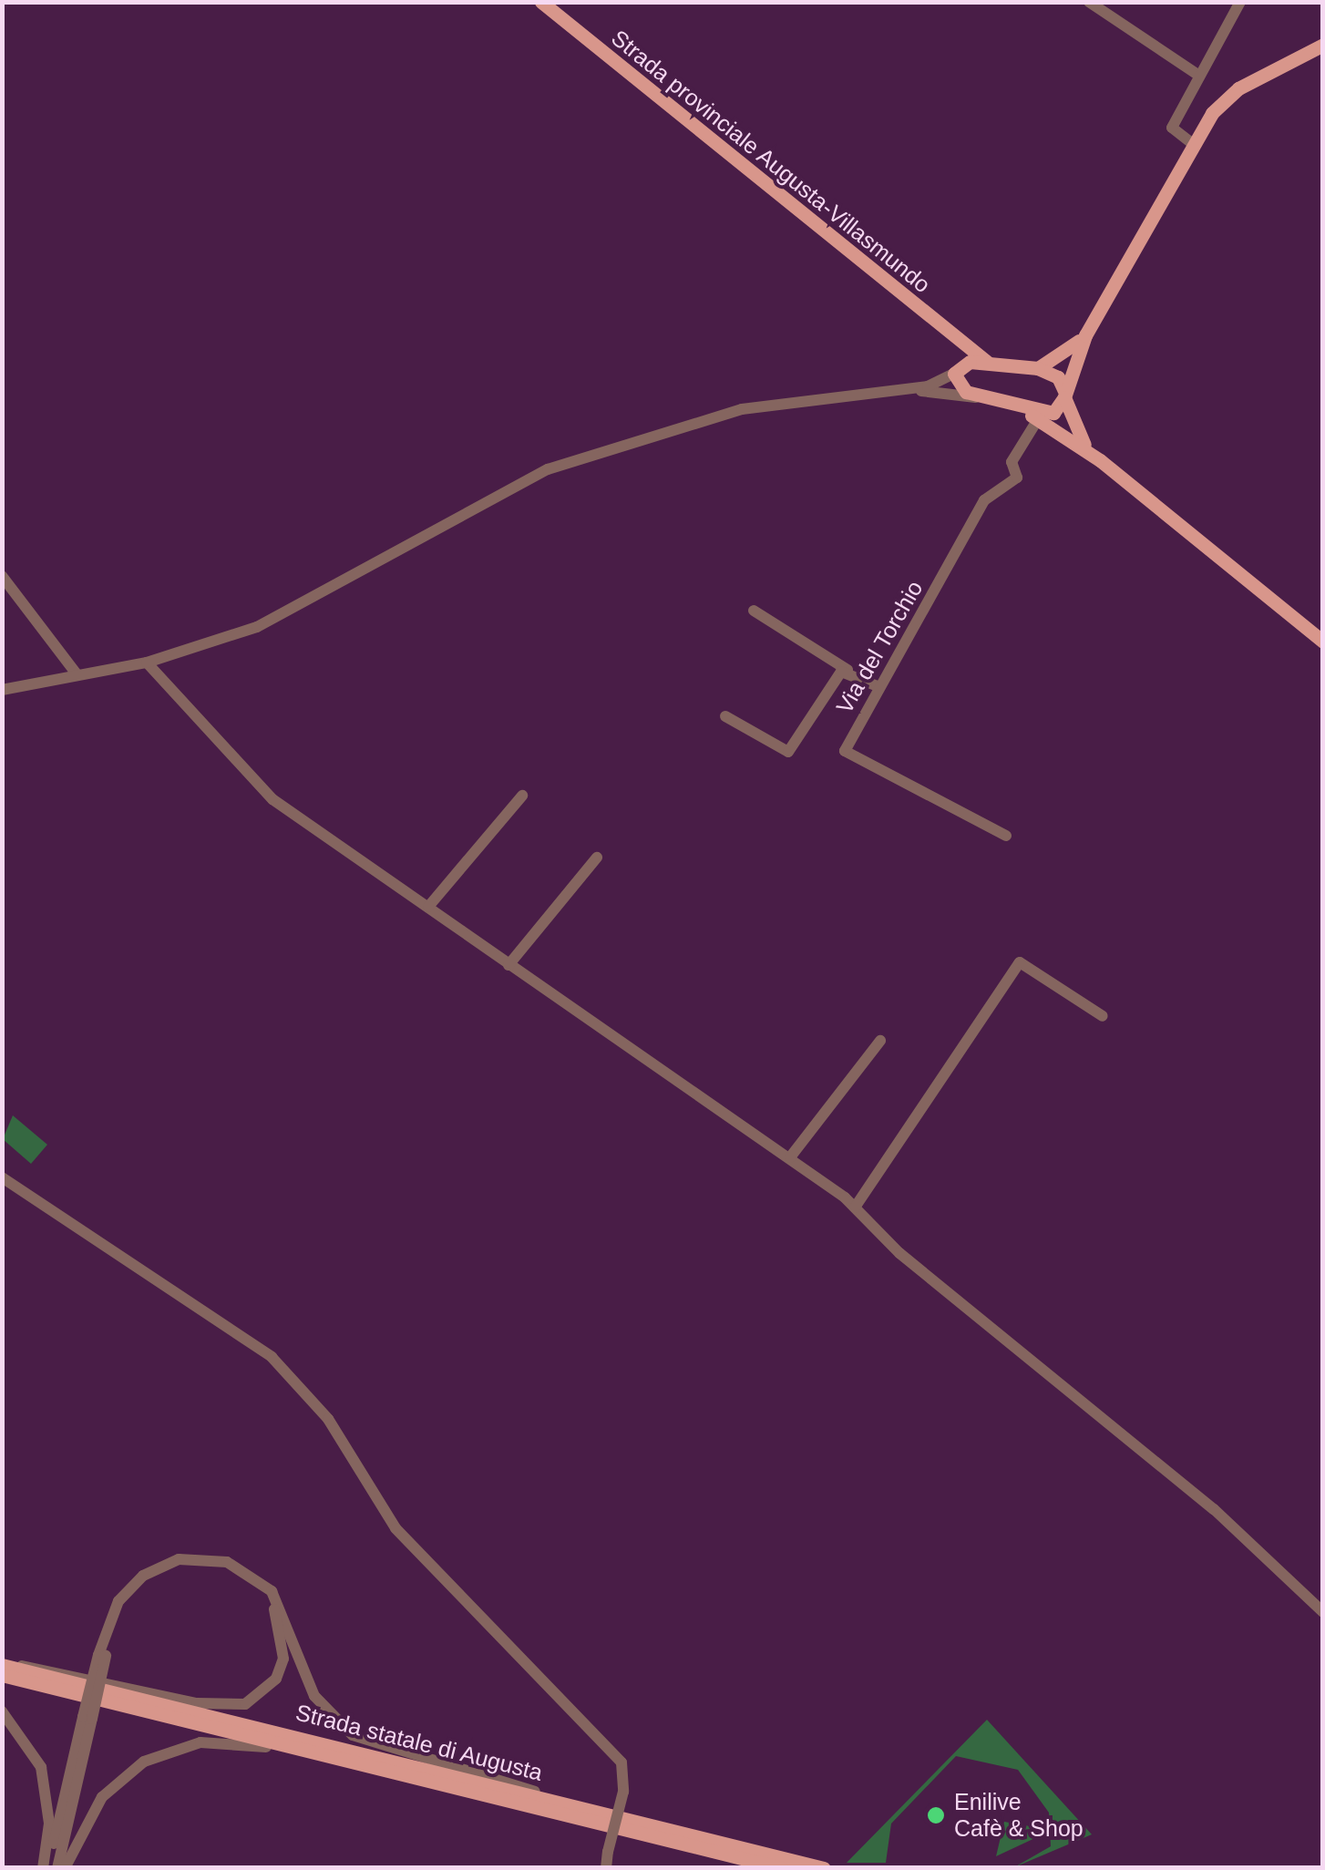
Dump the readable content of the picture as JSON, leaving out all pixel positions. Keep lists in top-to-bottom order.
{
  "streets": {
    "main road": ["Strada provinciale Augusta-Villasmundo", "Strada statale di Augusta"],
    "street": ["Via del Torchio"]
  },
  "places": ["Enilive Cafè & Shop"]
}
